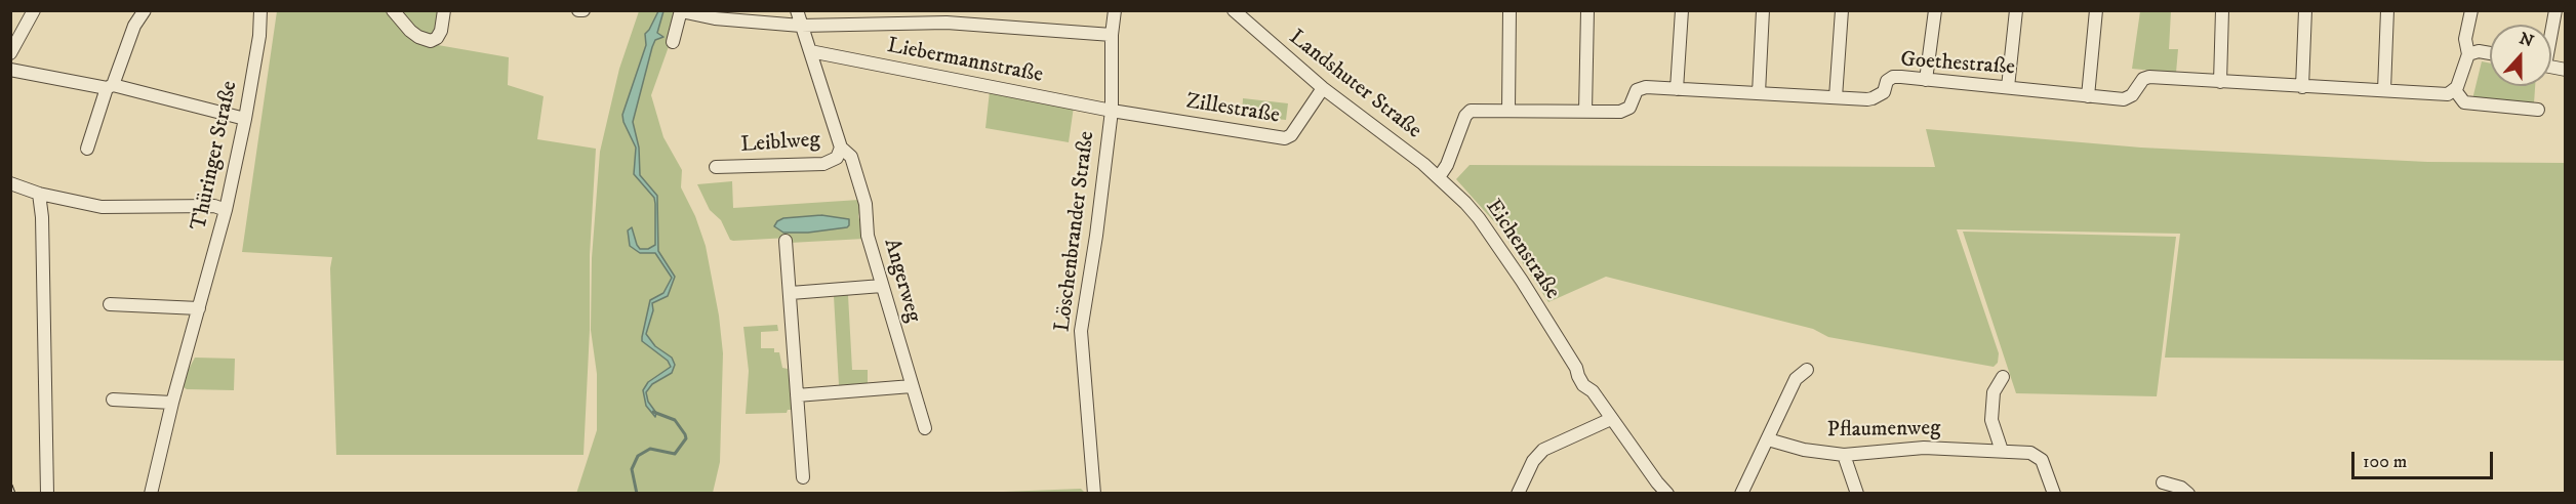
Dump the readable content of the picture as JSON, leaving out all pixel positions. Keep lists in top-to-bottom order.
{
  "streets": {
    "street": [
      "Liebermannstraße",
      "Goethestraße",
      "Landshuter Straße",
      "Zillestraße",
      "Leiblweg",
      "Thüringer Straße",
      "Löschenbrander Straße",
      "Eichenstraße",
      "Angerweg",
      "Pflaumenweg"
    ]
  },
  "crossings": [
    ["Liebermannstraße", "Zillestraße"],
    ["Liebermannstraße", "Löschenbrander Straße"],
    ["Liebermannstraße", "Angerweg"],
    ["Goethestraße", "Eichenstraße"],
    ["Landshuter Straße", "Zillestraße"],
    ["Landshuter Straße", "Eichenstraße"],
    ["Zillestraße", "Löschenbrander Straße"],
    ["Leiblweg", "Angerweg"]
  ],
  "scale_bar": "100 m",
  "north": "top"
}
